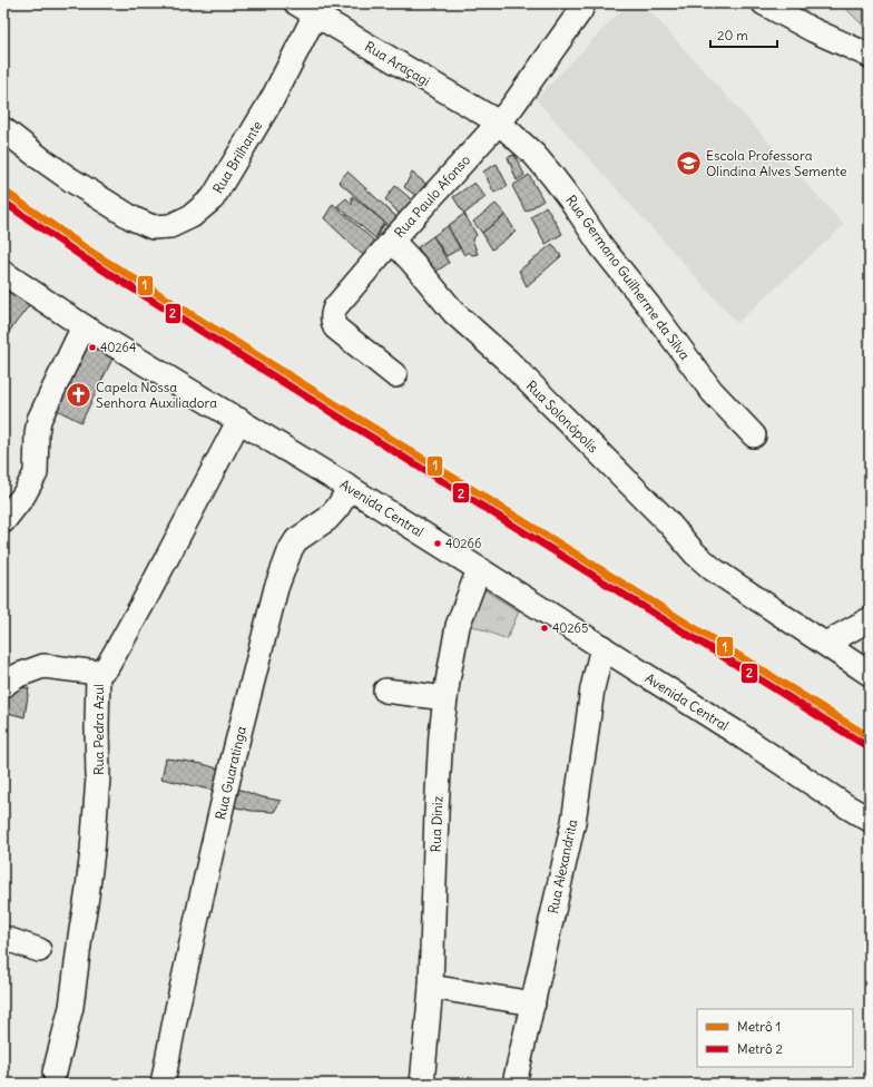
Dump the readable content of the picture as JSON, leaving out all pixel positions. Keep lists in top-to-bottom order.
{
  "streets": {
    "street": [
      "Rua Araçagi",
      "Rua Brilhante",
      "Rua Paulo Afonso",
      "Rua Germano Guilherme da Silva",
      "Rua Solonópolis",
      "Avenida Central",
      "Rua Pedra Azul",
      "Rua Guaratinga",
      "Rua Diniz",
      "Rua Alexandrita"
    ]
  },
  "crossings": [
    ["Rua Araçagi", "Rua Brilhante"],
    ["Rua Araçagi", "Rua Paulo Afonso"],
    ["Rua Araçagi", "Rua Germano Guilherme da Silva"],
    ["Rua Paulo Afonso", "Rua Germano Guilherme da Silva"],
    ["Rua Paulo Afonso", "Rua Solonópolis"],
    ["Avenida Central", "Rua Pedra Azul"],
    ["Avenida Central", "Rua Guaratinga"],
    ["Avenida Central", "Rua Diniz"],
    ["Avenida Central", "Rua Alexandrita"]
  ],
  "places": {
    "school or university": ["Escola Professora Olindina Alves Semente"],
    "other": ["40264", "40266", "40265"],
    "church": ["Capela Nossa Senhora Auxiliadora"]
  },
  "lines": ["metro line 1", "metro line 2"],
  "legend": ["Metrô 1", "Metrô 2"],
  "scale_bar": "20 m"
}
